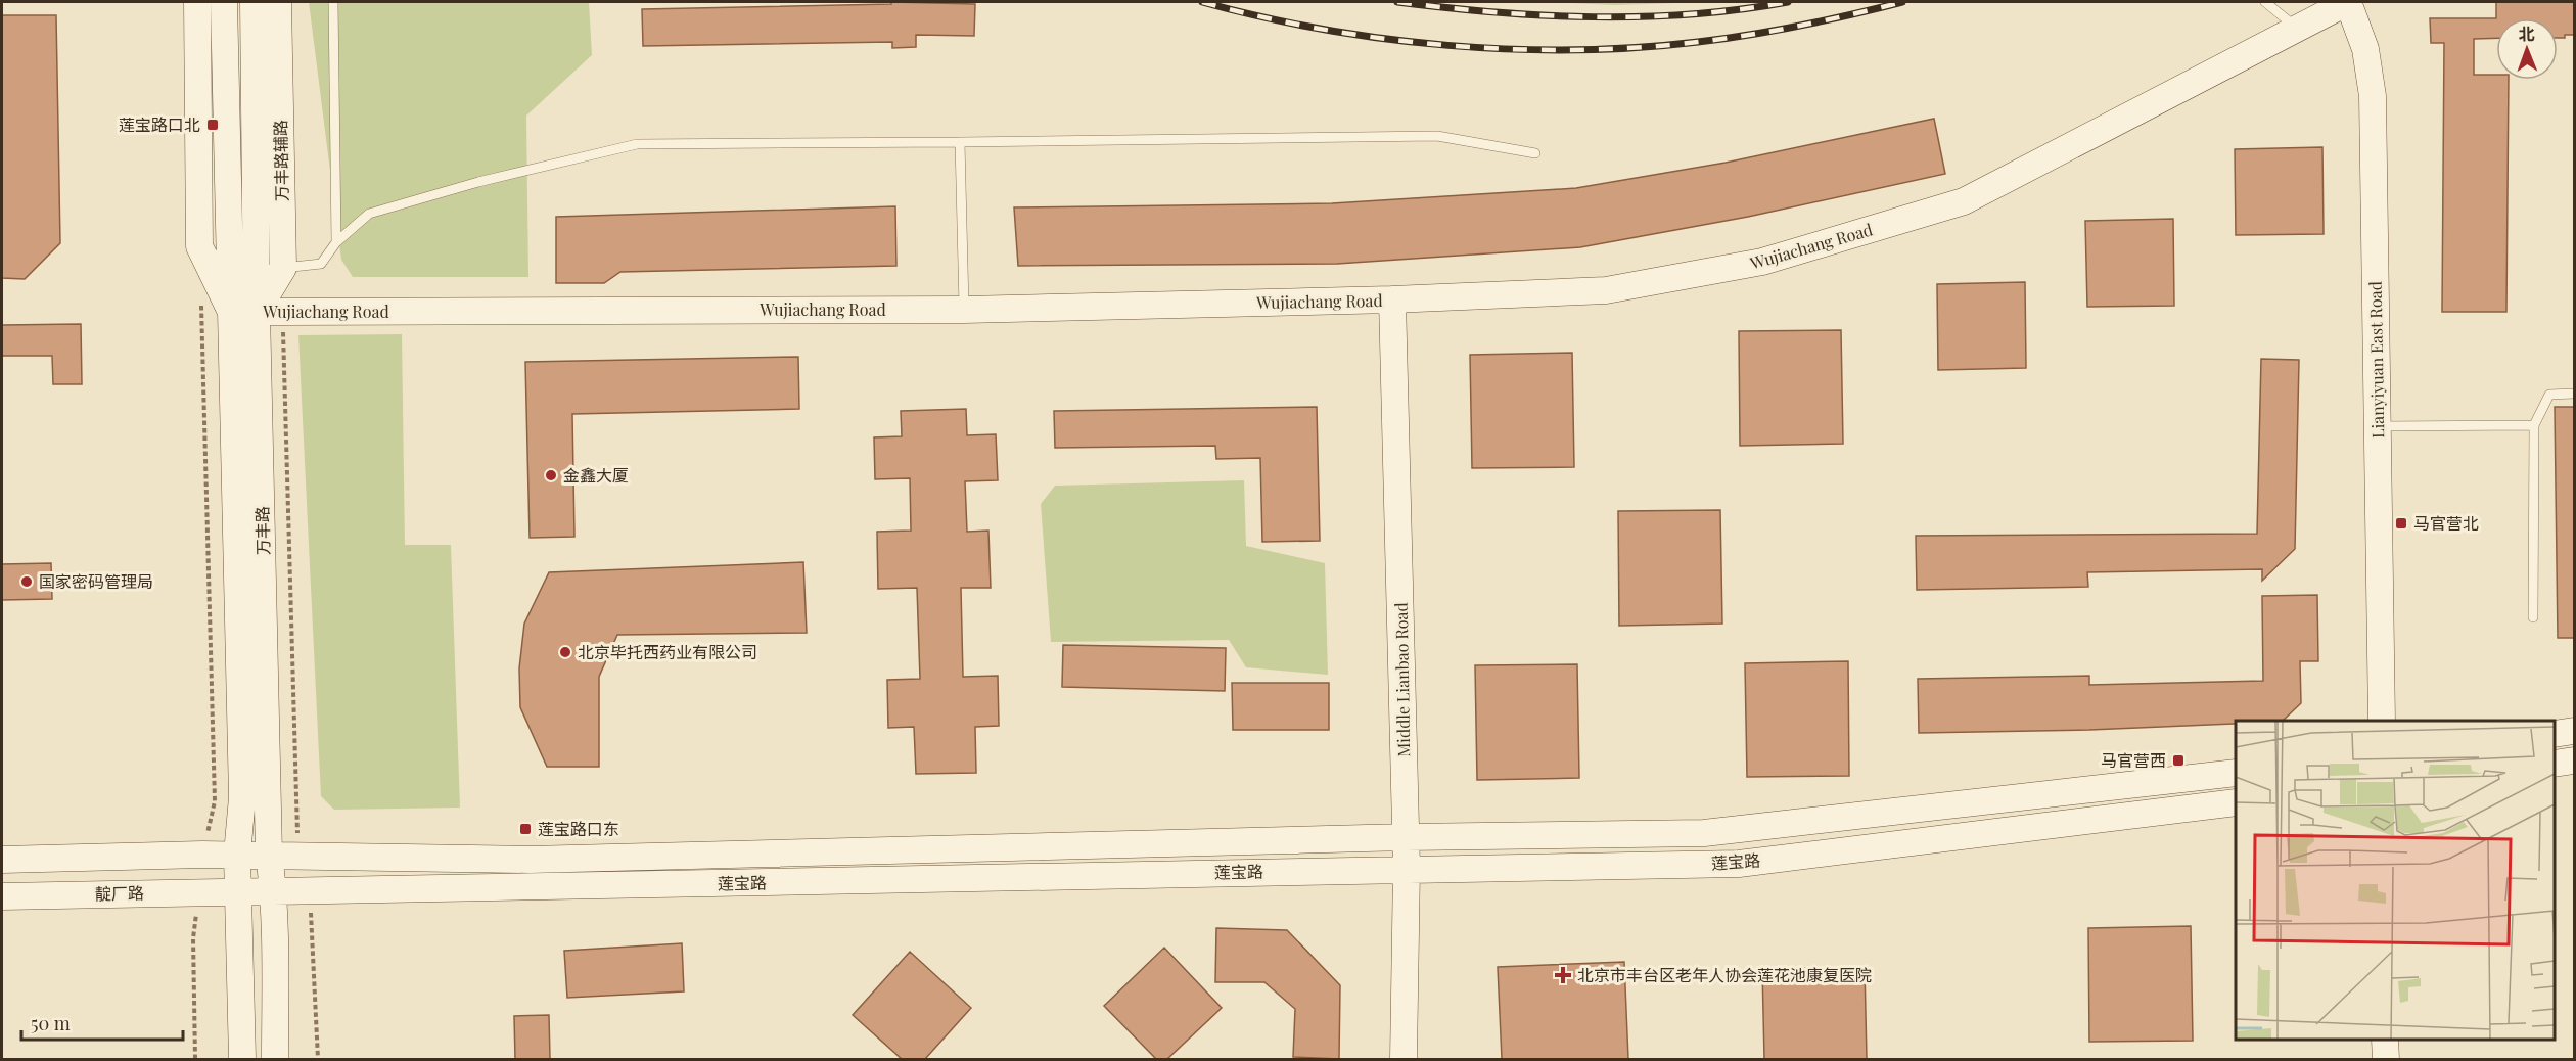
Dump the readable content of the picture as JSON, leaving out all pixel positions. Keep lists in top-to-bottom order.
{
  "streets": {
    "main road": [
      "万丰路辅路",
      "Wujiachang Road",
      "Lianyiyuan East Road",
      "万丰路",
      "Middle Lianbao Road",
      "莲宝路",
      "靛厂路"
    ]
  },
  "crossings": [
    ["Wujiachang Road", "Lianyiyuan East Road"],
    ["Wujiachang Road", "万丰路"],
    ["Wujiachang Road", "Middle Lianbao Road"],
    ["万丰路", "莲宝路"],
    ["万丰路", "靛厂路"],
    ["Middle Lianbao Road", "莲宝路"],
    ["莲宝路", "靛厂路"]
  ],
  "places": {
    "transit": [
      "莲宝路口北",
      "马官营北",
      "马官营西",
      "莲宝路口东"
    ],
    "other": ["金鑫大厦", "国家密码管理局", "北京毕托西药业有限公司"],
    "health": ["北京市丰台区老年人协会莲花池康复医院"]
  },
  "scale_bar": "50 m",
  "north": "top"
}
